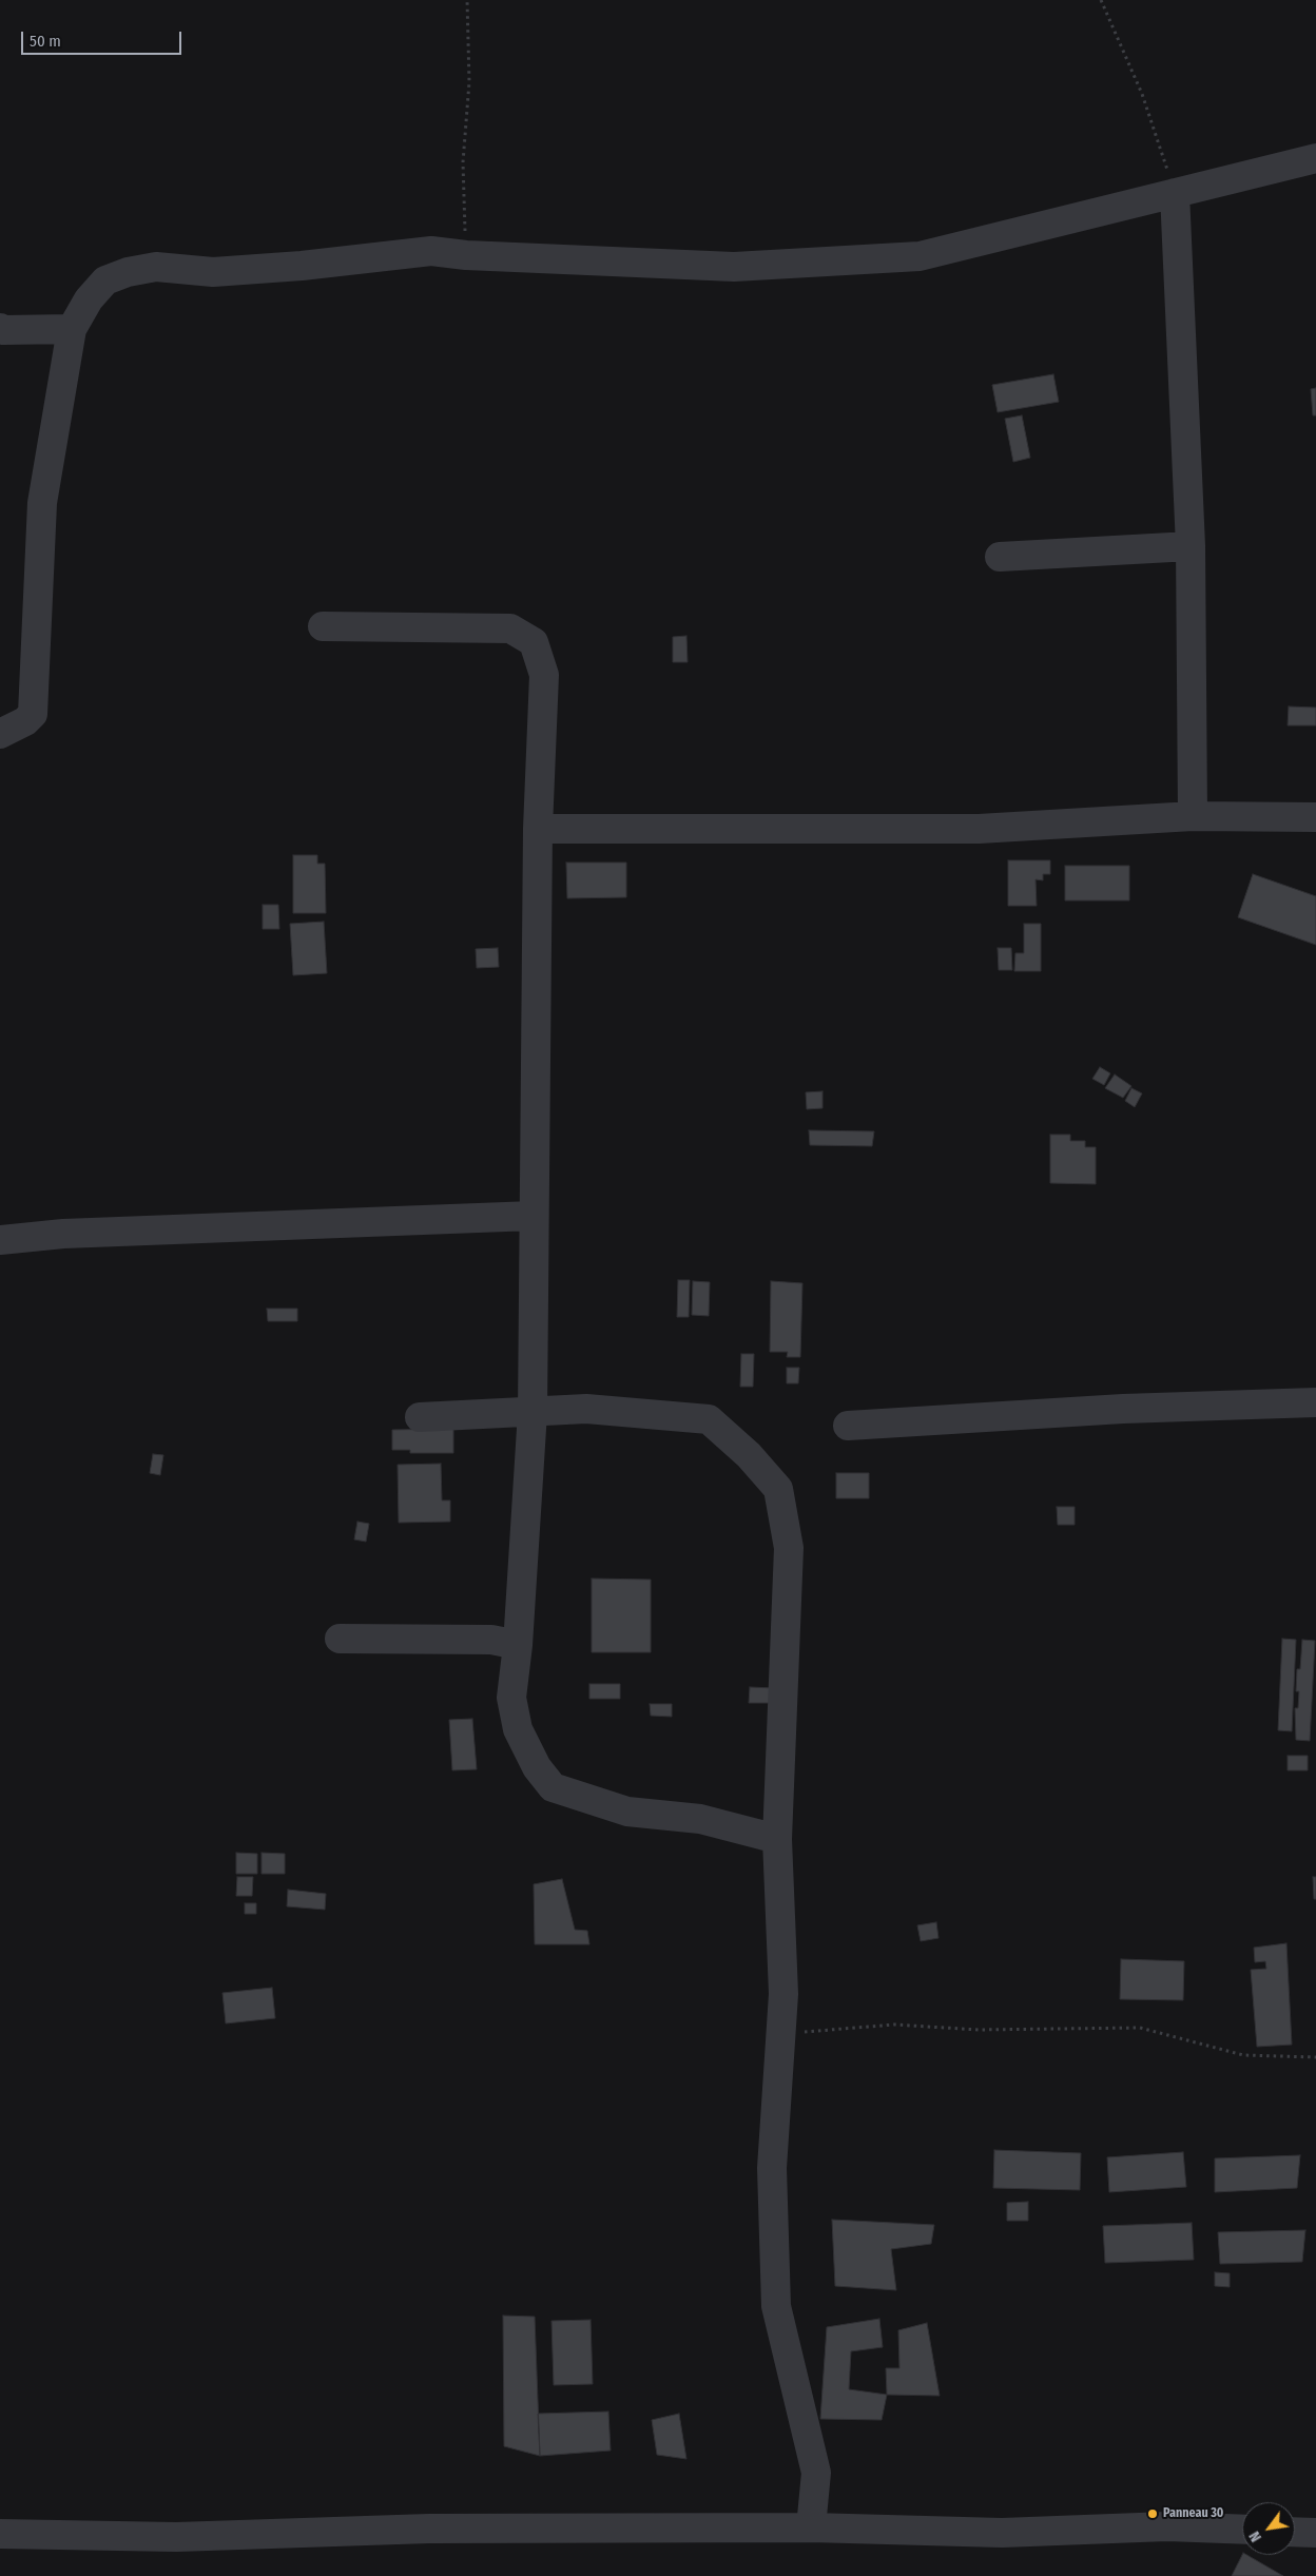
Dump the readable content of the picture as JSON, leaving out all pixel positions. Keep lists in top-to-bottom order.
{
  "places": ["Panneau 30"],
  "scale_bar": "50 m",
  "north": "bottom left"
}
